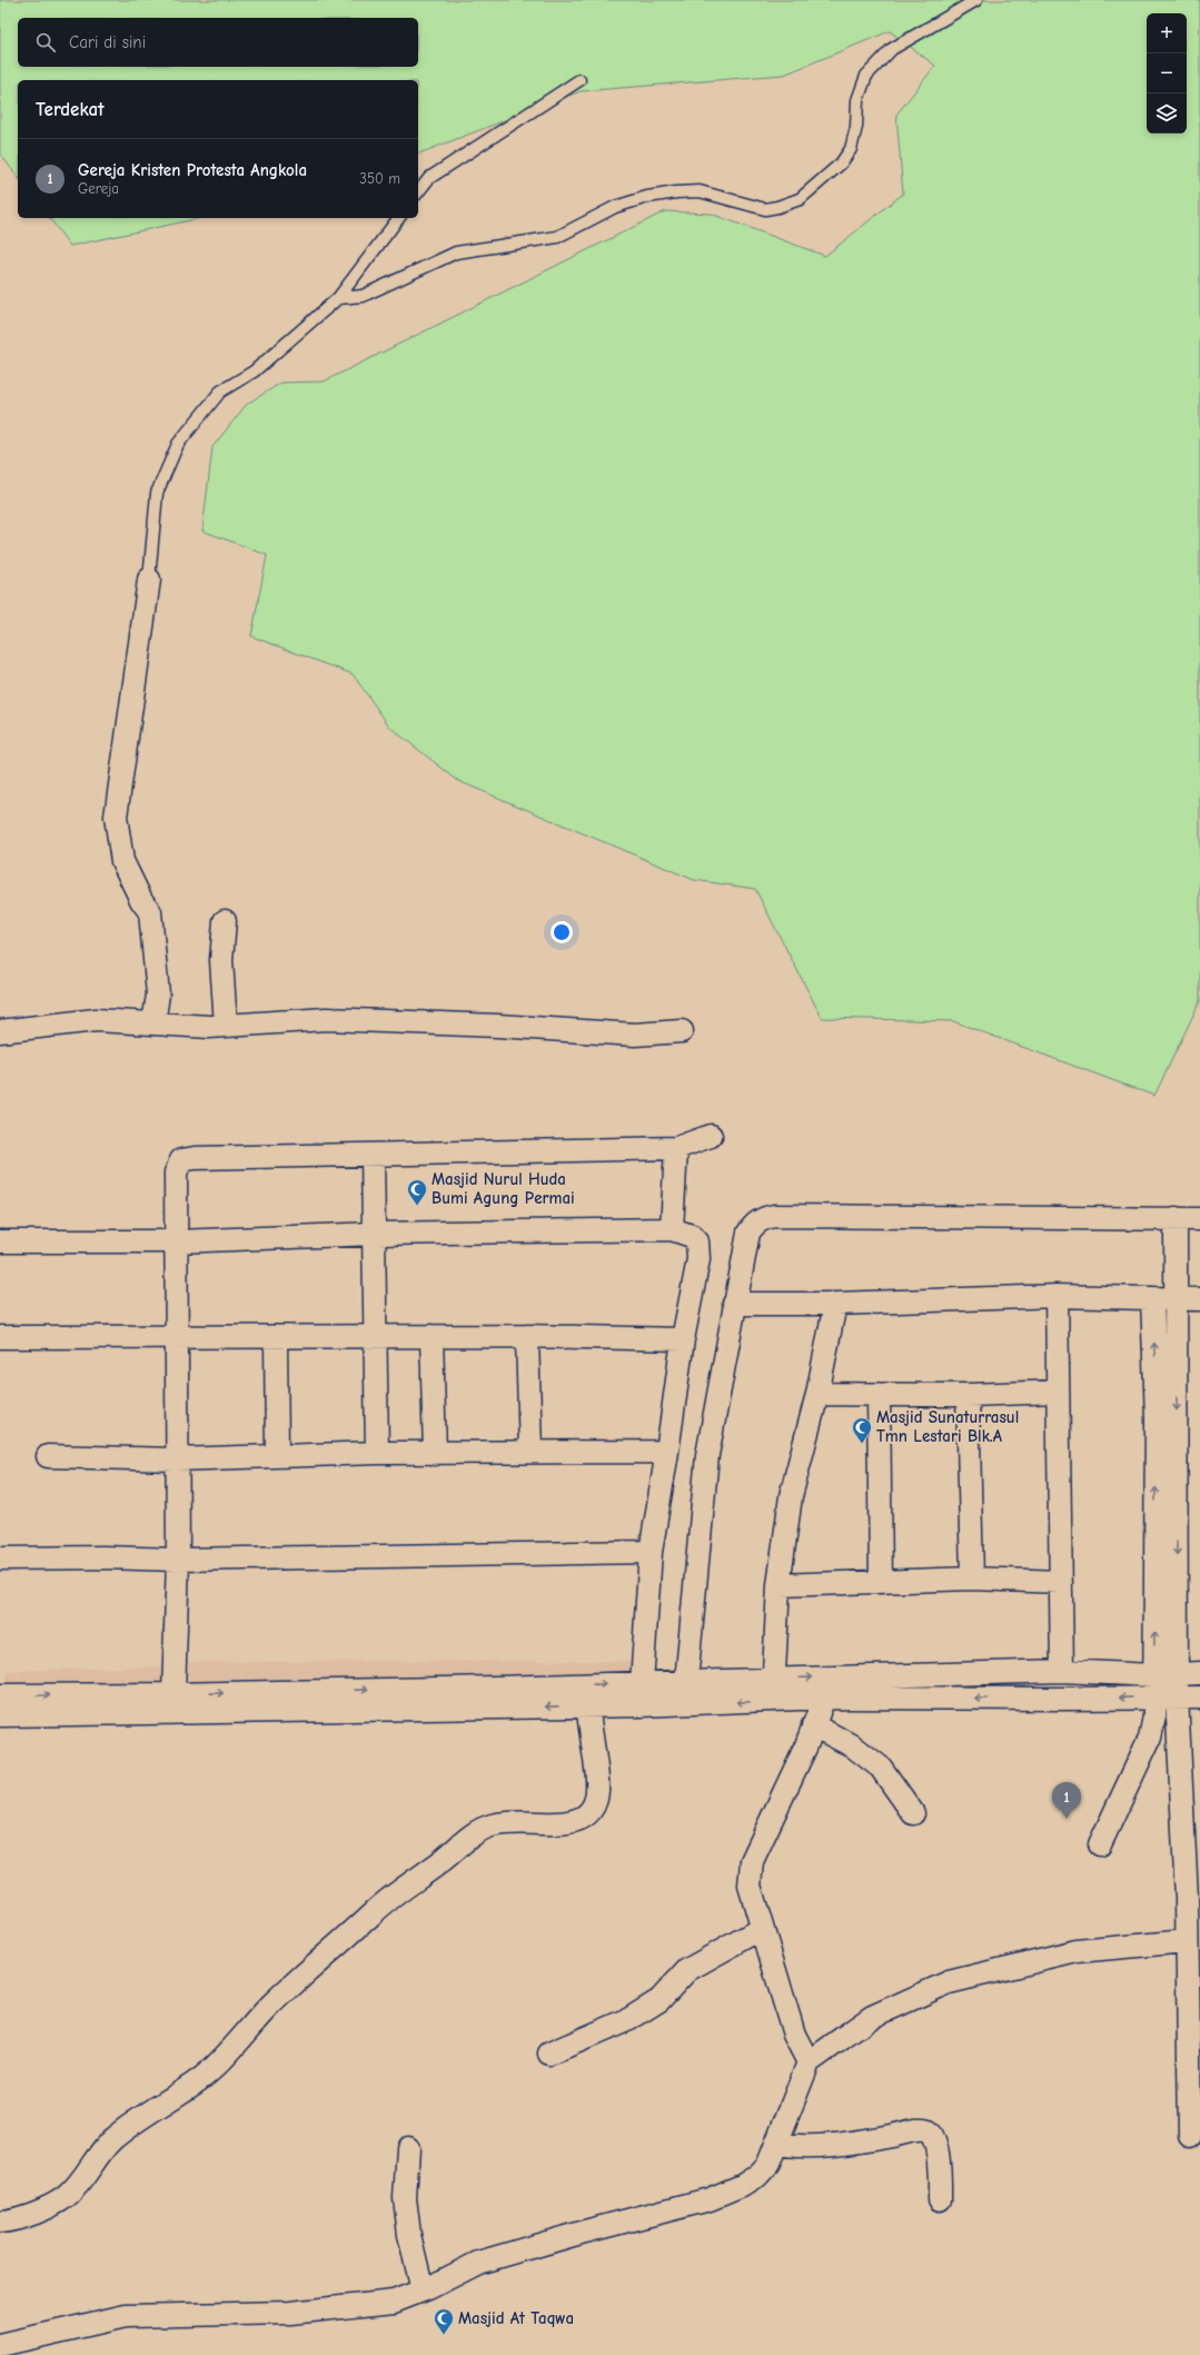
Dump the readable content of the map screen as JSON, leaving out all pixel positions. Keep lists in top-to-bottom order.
{
  "places": {
    "mosque": ["Masjid Nurul Huda Bumi Agung Permai", "Masjid Sunaturrasul Tmn Lestari Blk.A", "Masjid At Taqwa"]
  },
  "page": {
    "map_buttons": ["+", "−"],
    "search": "Cari di sini",
    "heading": "Terdekat",
    "list": [
      {
        "mark": "1",
        "name": "Gereja Kristen Protesta Angkola",
        "note": "Gereja",
        "value": "350 m"
      }
    ],
    "pins": "1"
  }
}
